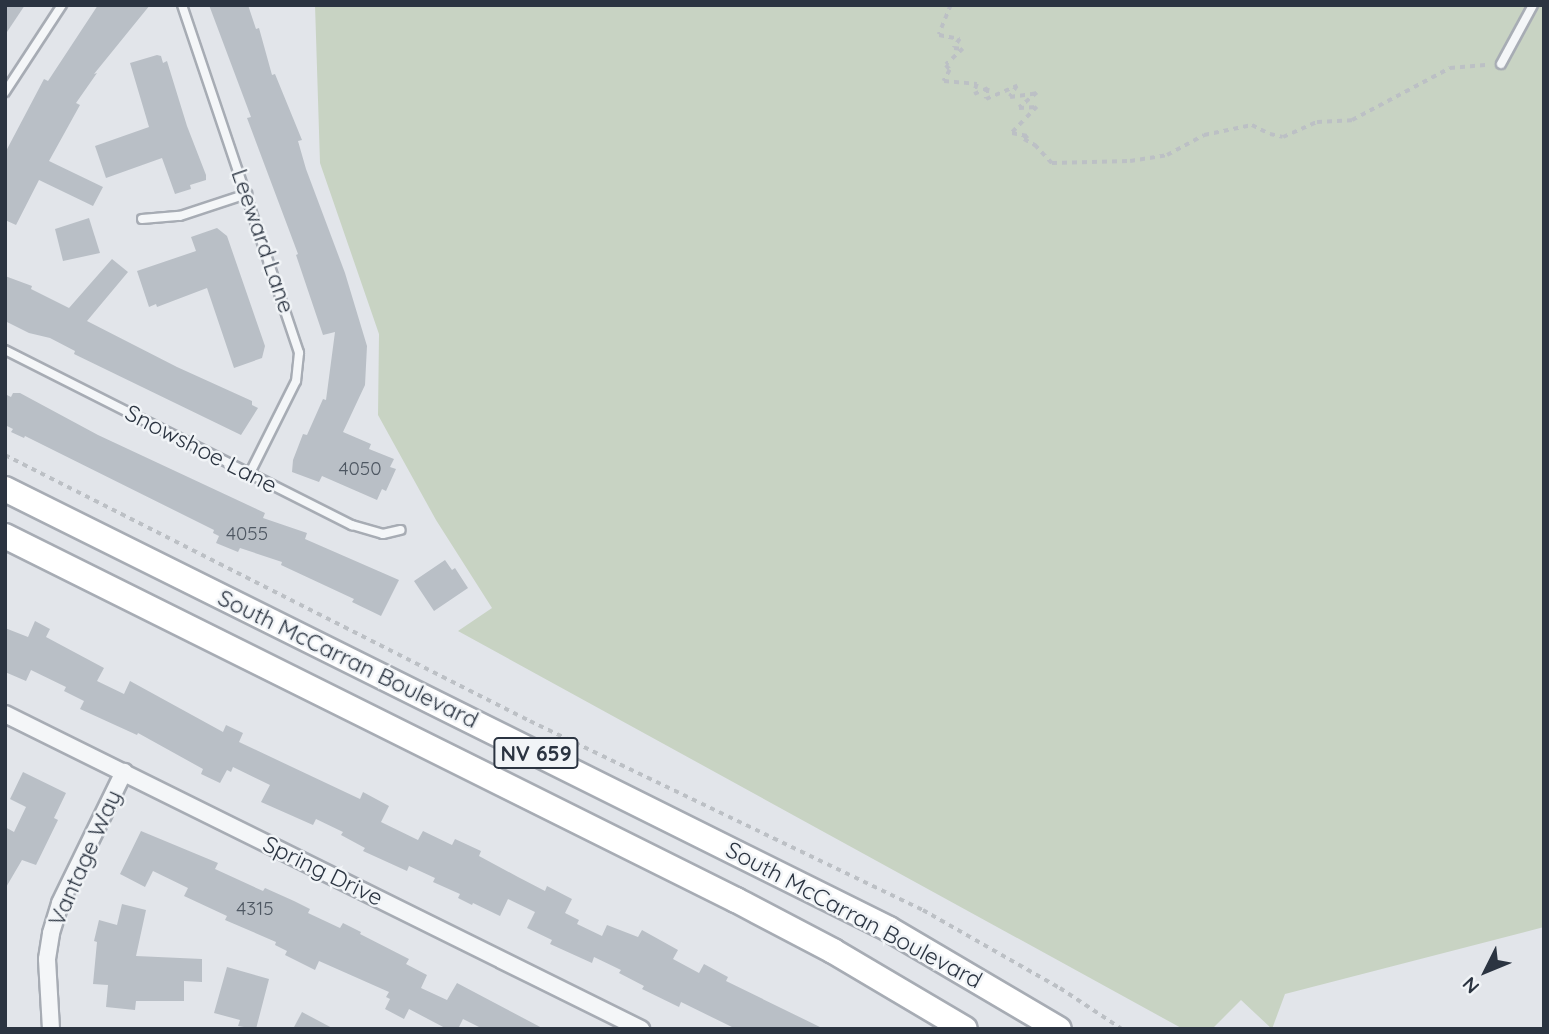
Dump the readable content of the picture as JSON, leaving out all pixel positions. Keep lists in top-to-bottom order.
{
  "streets": {
    "main road": ["South McCarran Boulevard", "NV 659"],
    "street": ["Vantage Way", "Spring Drive"],
    "lane": ["Leeward Lane", "Snowshoe Lane"]
  },
  "crossings": [
    ["Leeward Lane", "Snowshoe Lane"],
    ["Vantage Way", "Spring Drive"]
  ],
  "house_numbers": ["4050", "4055", "4315"],
  "north": "bottom left"
}
